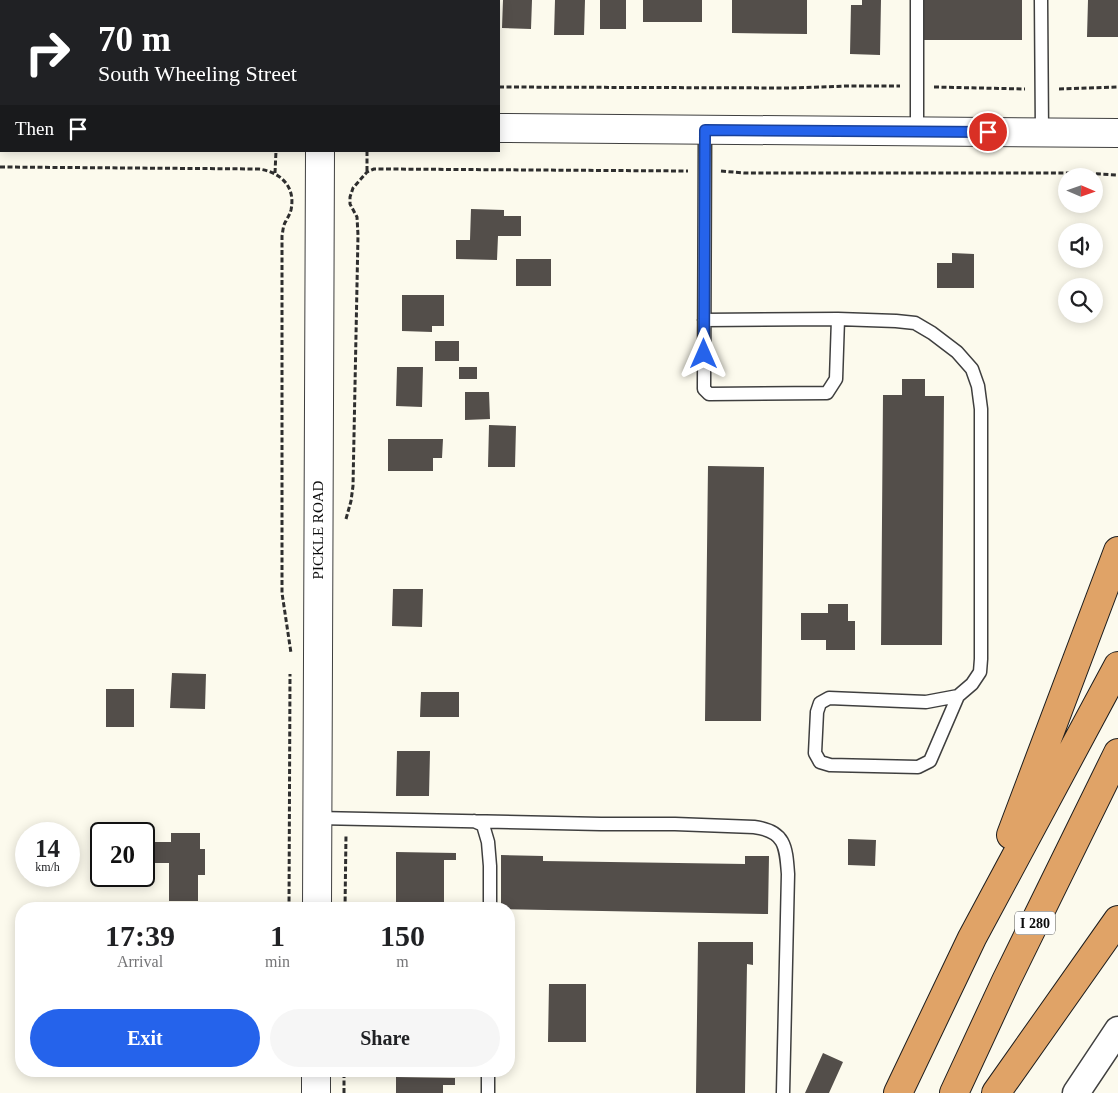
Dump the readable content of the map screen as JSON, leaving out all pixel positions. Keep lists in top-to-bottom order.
{
  "streets": {
    "highway": ["I 280"],
    "street": ["PICKLE ROAD"]
  },
  "north": "right",
  "page": {
    "turn": ["70 m", "South Wheeling Street"],
    "then": "Then",
    "speed": "14 km/h",
    "limit": "20",
    "eta": [
      "17:39",
      "Arrival",
      "1",
      "min",
      "150",
      "m"
    ],
    "buttons": ["Exit", "Share"]
  }
}
